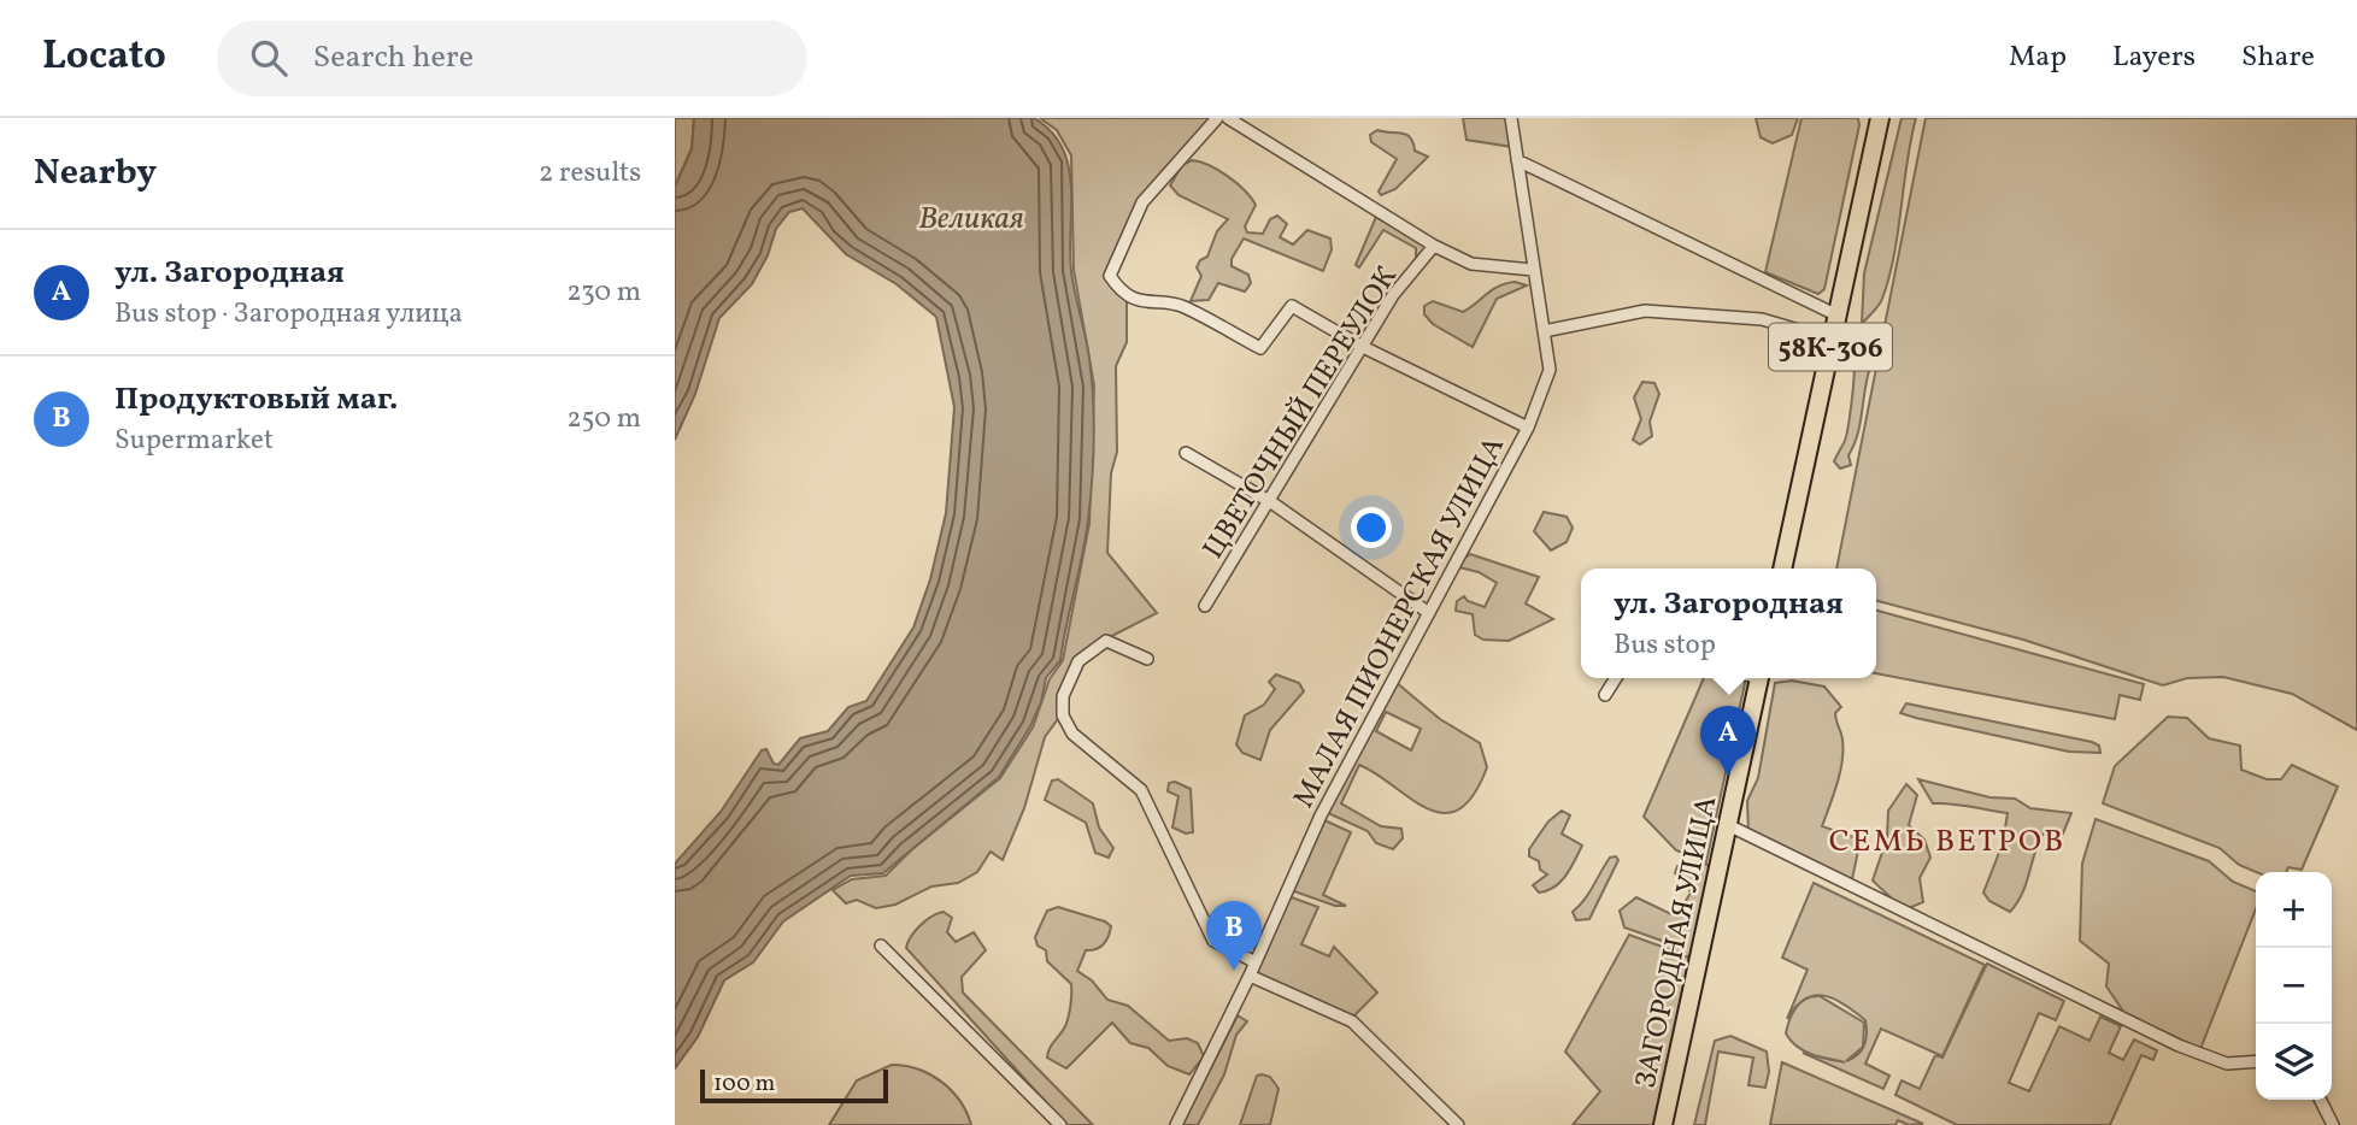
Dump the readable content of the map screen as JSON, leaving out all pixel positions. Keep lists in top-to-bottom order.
{
  "streets": {
    "highway": ["58К-306", "ЗАГОРОДНАЯ УЛИЦА"],
    "street": ["ЦВЕТОЧНЫЙ ПЕРЕУЛОК", "МАЛАЯ ПИОНЕРСКАЯ УЛИЦА"]
  },
  "districts": ["СЕМЬ ВЕТРОВ"],
  "water": ["Великая"],
  "scale_bar": "100 m",
  "page": {
    "header": "Locato",
    "search": "Search here",
    "nav": ["Map", "Layers", "Share"],
    "heading": ["Nearby", "2 results"],
    "list": [
      {
        "mark": "A",
        "name": "ул. Загородная",
        "note": "Bus stop · Загородная улица",
        "value": "230 m"
      },
      {
        "mark": "B",
        "name": "Продуктовый маг.",
        "note": "Supermarket",
        "value": "250 m"
      }
    ],
    "popup": ["ул. Загородная", "Bus stop"],
    "pins": ["A", "B"],
    "map_buttons": ["+", "−"],
    "scale": "100 m"
  }
}
